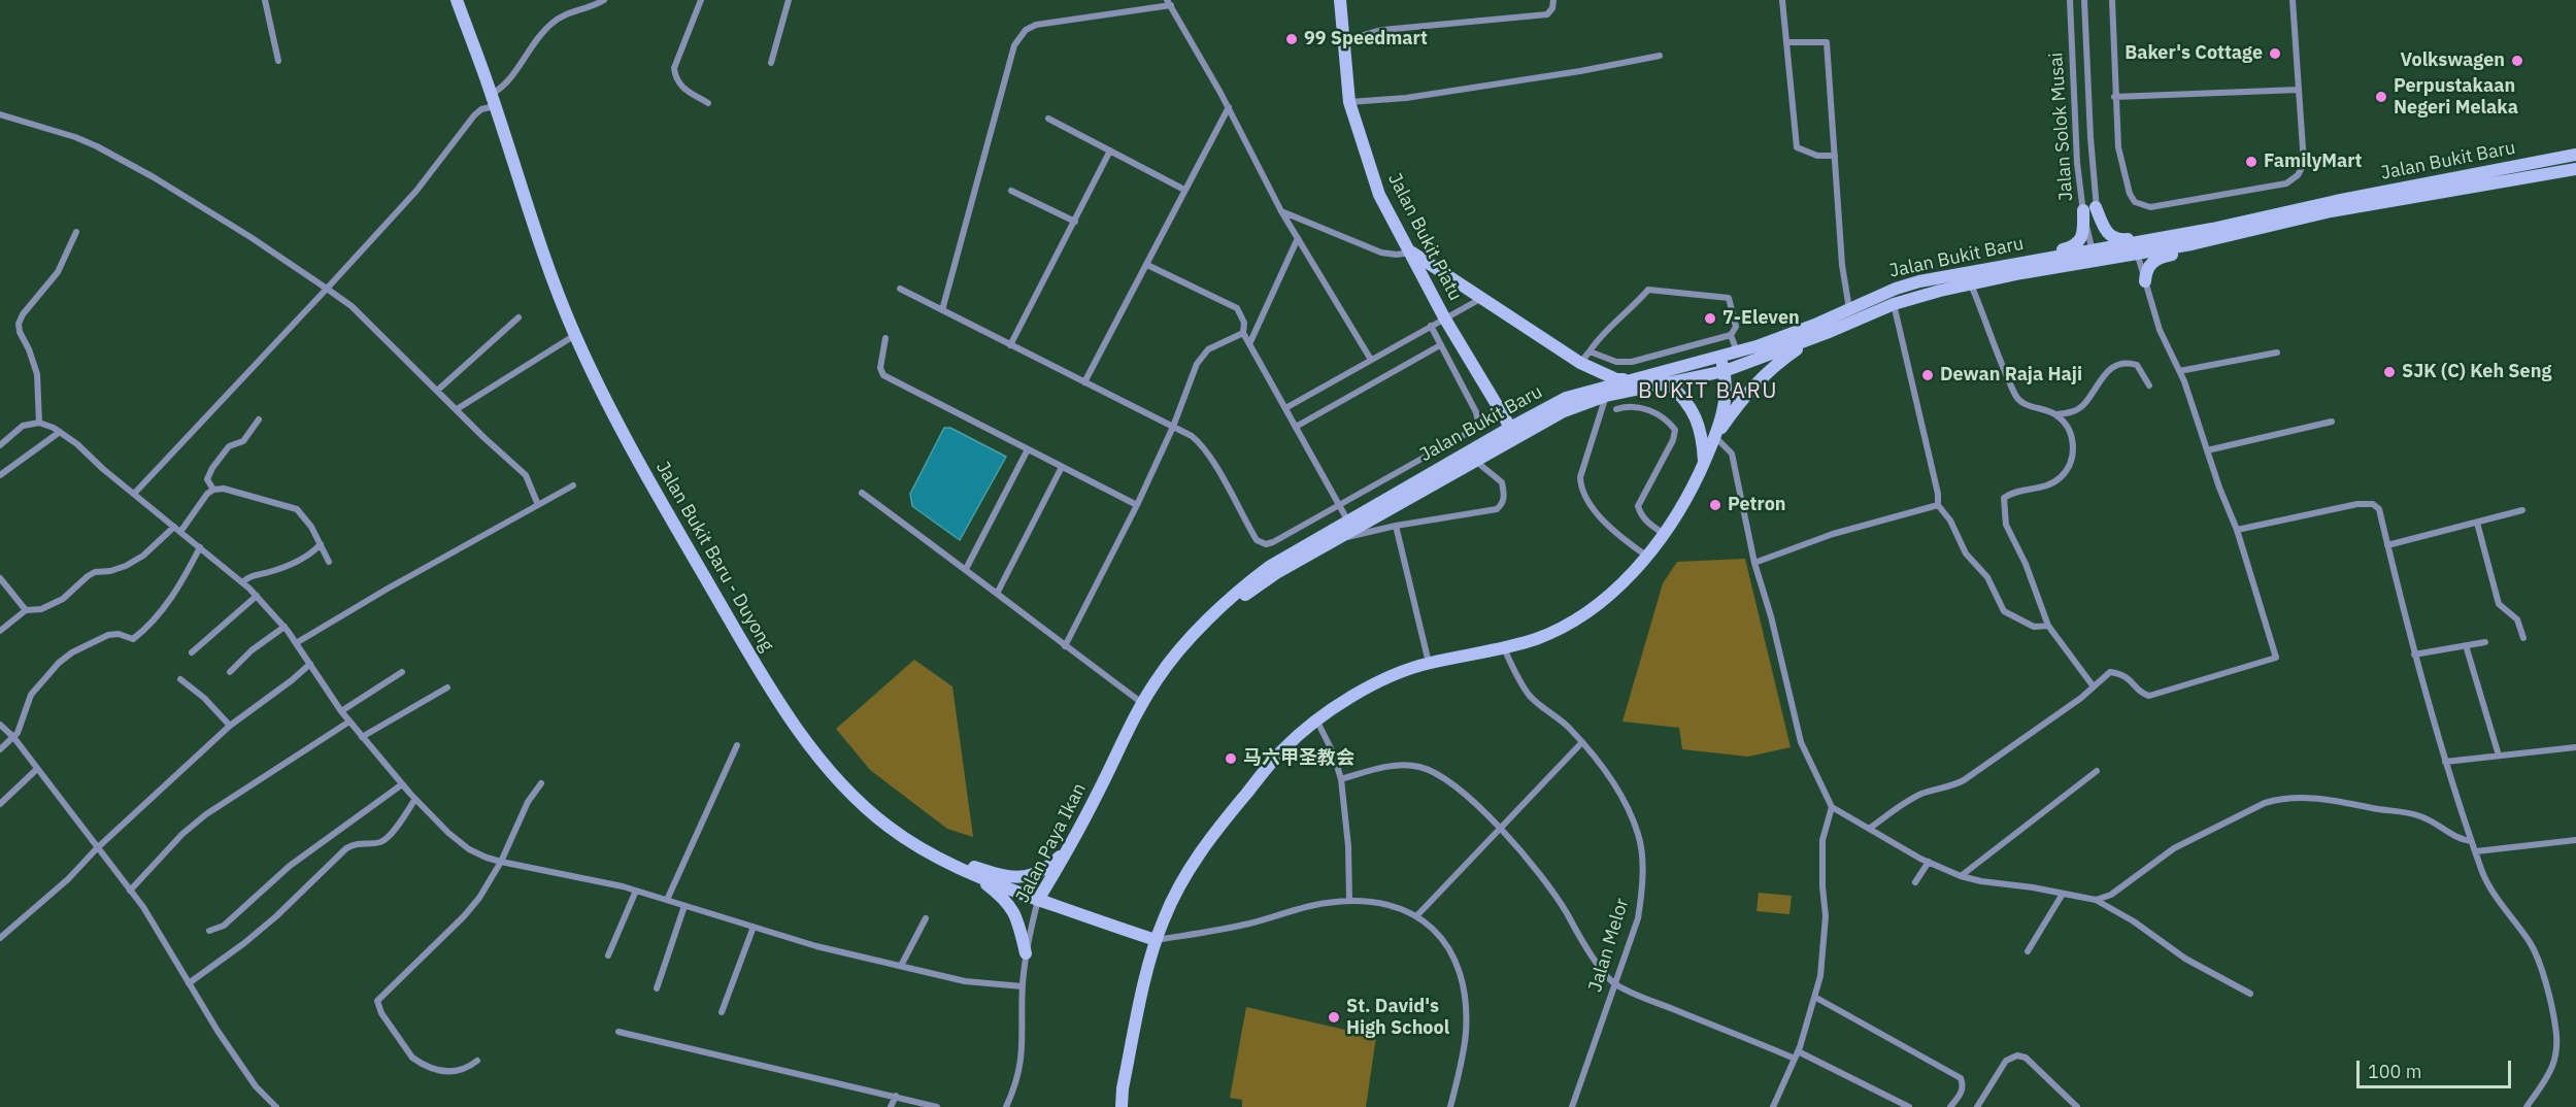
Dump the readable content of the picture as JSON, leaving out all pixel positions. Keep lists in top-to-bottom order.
{
  "streets": {
    "main road": [
      "Jalan Bukit Baru",
      "Jalan Bukit Piatu",
      "Jalan Bukit Baru - Duyong",
      "Jalan Paya Ikan"
    ],
    "street": ["Jalan Solok Musai", "Jalan Melor"]
  },
  "crossings": [
    ["Jalan Solok Musai", "Jalan Bukit Baru"],
    ["Jalan Bukit Baru", "Jalan Bukit Piatu"],
    ["Jalan Bukit Baru", "Jalan Paya Ikan"],
    ["Jalan Bukit Baru - Duyong", "Jalan Paya Ikan"]
  ],
  "districts": ["BUKIT BARU"],
  "places": [
    "99 Speedmart",
    "Baker's Cottage",
    "Volkswagen",
    "Perpustakaan Negeri Melaka",
    "FamilyMart",
    "7-Eleven",
    "SJK (C) Keh Seng",
    "Dewan Raja Haji",
    "Petron",
    "马六甲圣教会",
    "St. David's High School"
  ],
  "scale_bar": "100 m"
}
